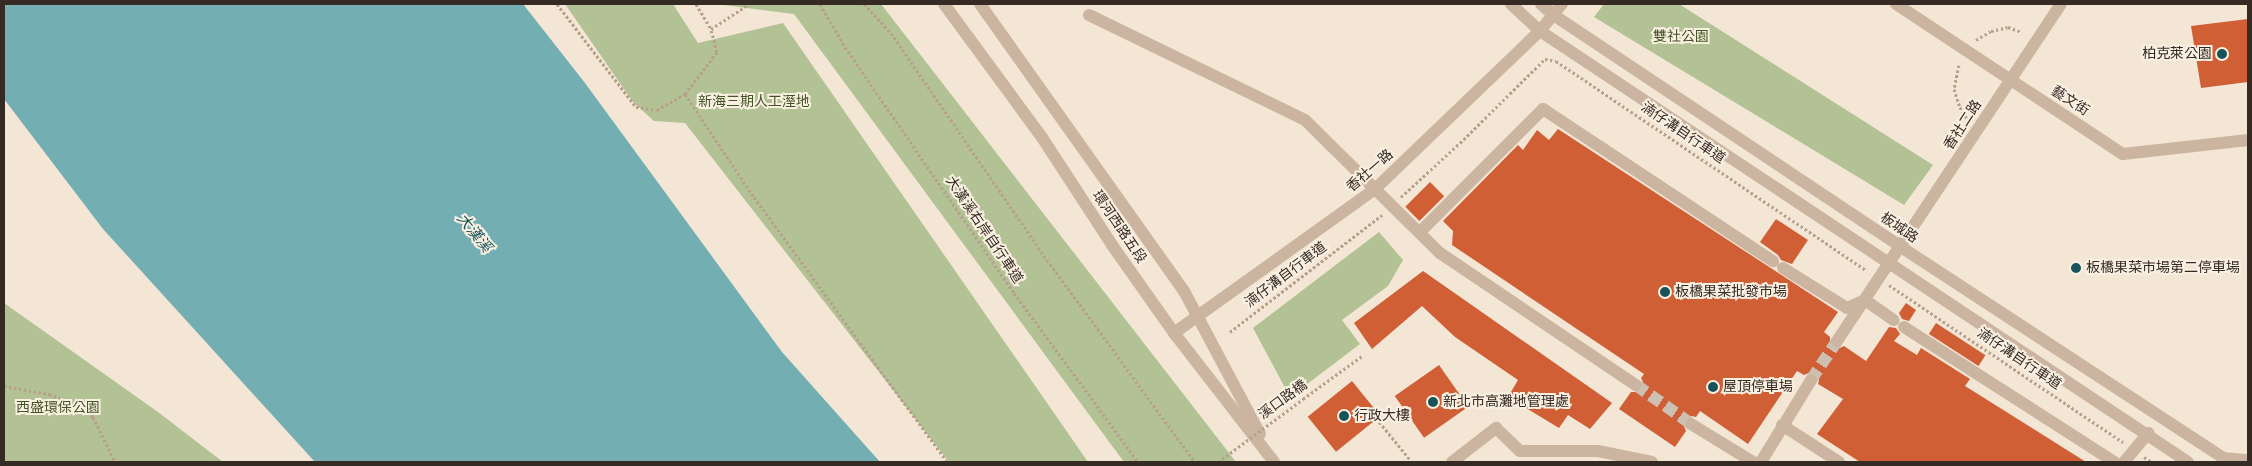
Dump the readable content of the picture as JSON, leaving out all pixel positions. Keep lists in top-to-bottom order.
{
  "streets": {
    "street": [
      "藝文街",
      "香社二路",
      "香社一路",
      "環河西路五段",
      "板城路"
    ],
    "path": ["湳仔溝自行車道", "大漢溪右岸自行車道", "溪口路橋"]
  },
  "crossings": [
    ["藝文街", "香社二路"],
    ["香社二路", "湳仔溝自行車道"],
    ["香社二路", "板城路"],
    ["香社一路", "環河西路五段"],
    ["香社一路", "板城路"]
  ],
  "water": ["大漢溪"],
  "parks": ["雙社公園", "新海三期人工溼地", "西盛環保公園"],
  "places": [
    "柏克萊公園",
    "板橋果菜市場第二停車場",
    "板橋果菜批發市場",
    "屋頂停車場",
    "新北市高灘地管理處",
    "行政大樓"
  ]
}
